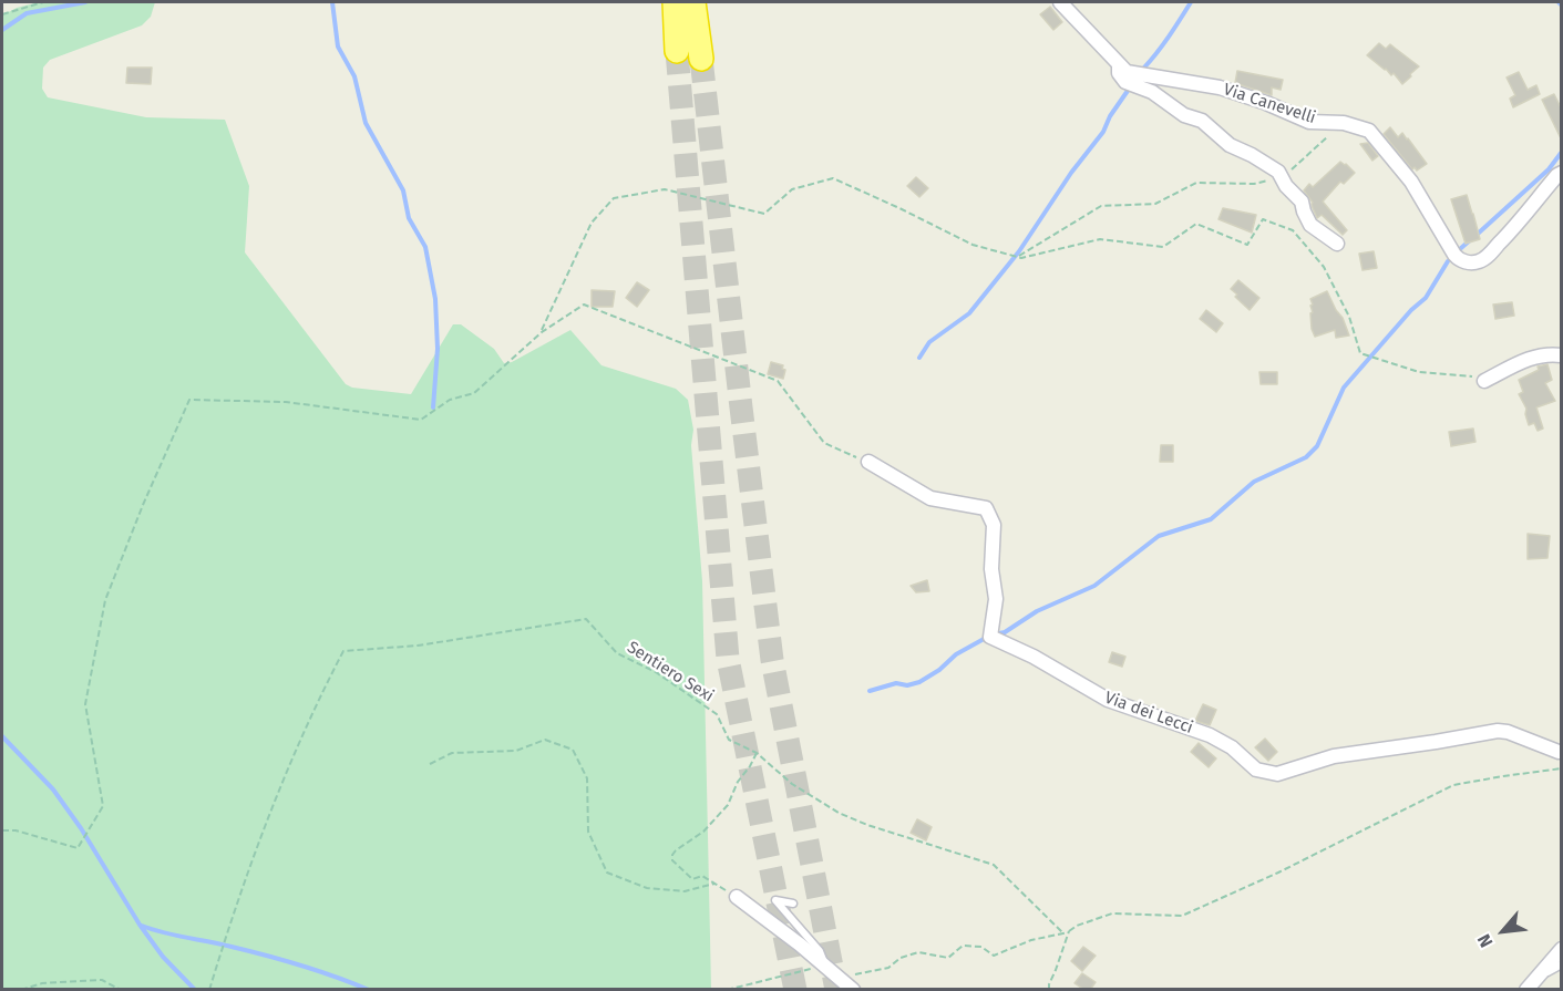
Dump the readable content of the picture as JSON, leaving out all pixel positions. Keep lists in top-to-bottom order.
{
  "streets": {
    "street": ["Via Canevelli", "Via dei Lecci"],
    "path": ["Sentiero Sexi"]
  },
  "north": "bottom left"
}
